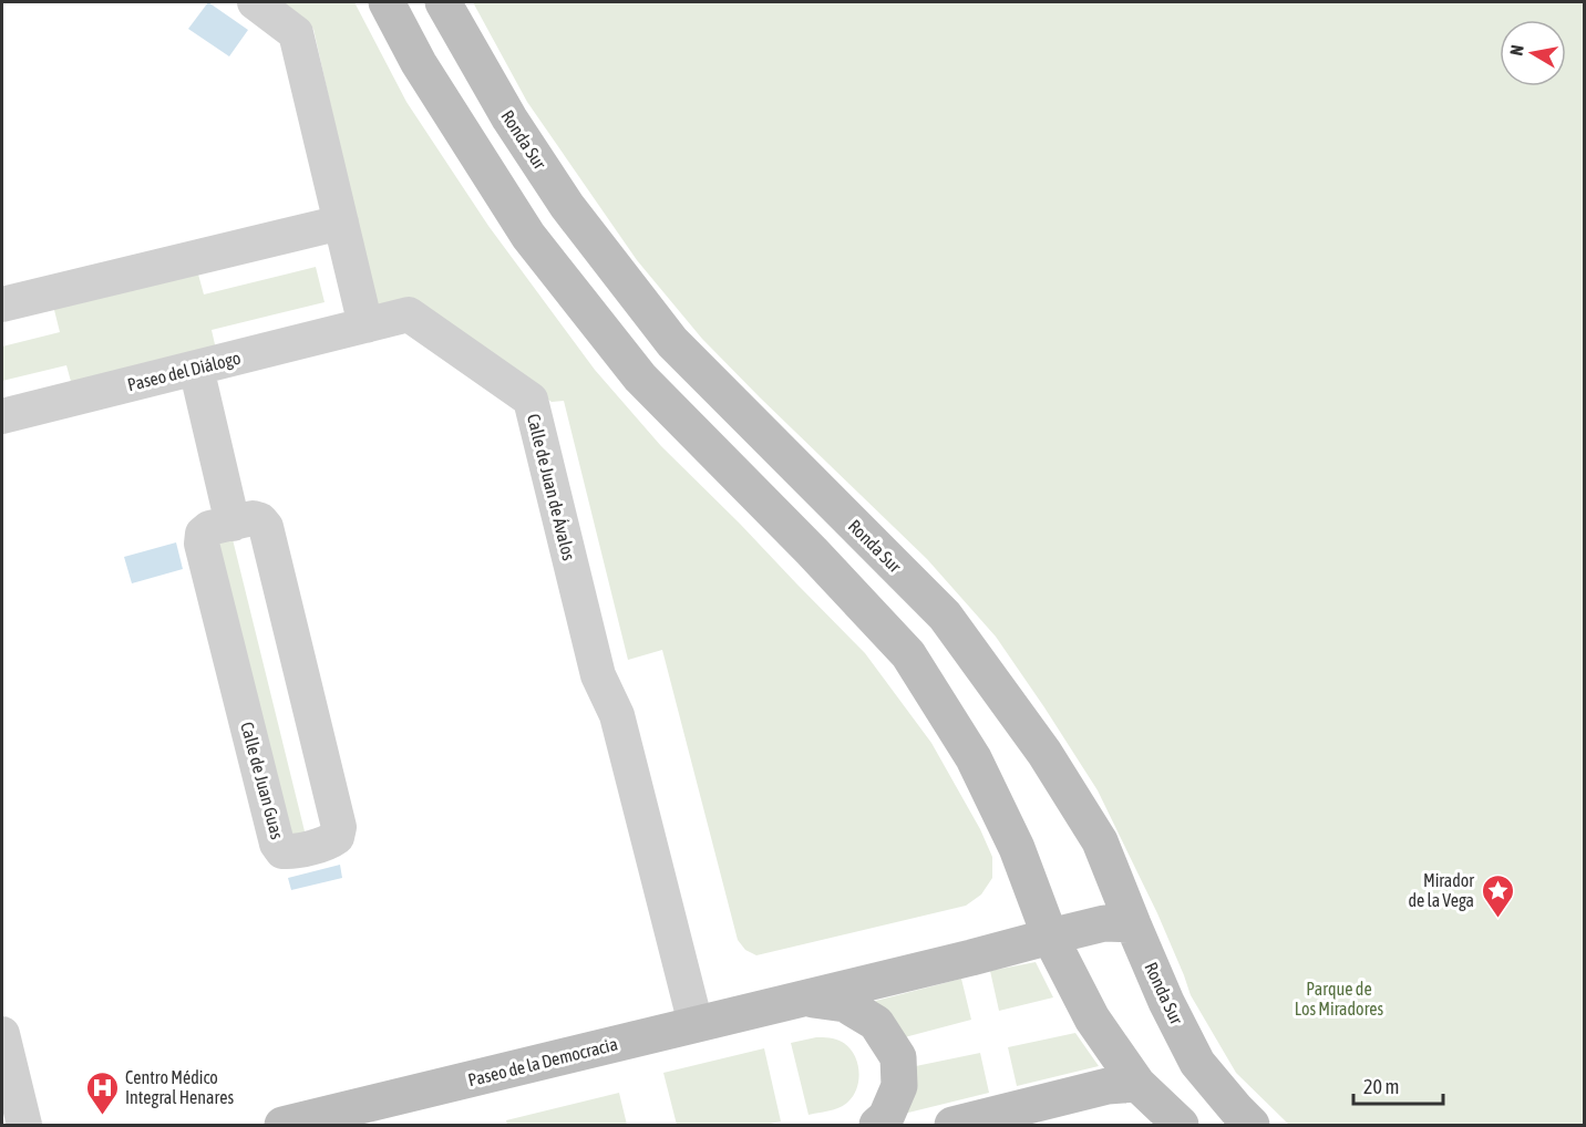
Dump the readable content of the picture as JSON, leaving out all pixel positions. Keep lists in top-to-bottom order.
{
  "streets": {
    "main road": ["Ronda Sur", "Paseo de la Democracia"],
    "street": ["Paseo del Diálogo", "Calle de Juan de Ávalos", "Calle de Juan Guas"]
  },
  "crossings": [
    ["Ronda Sur", "Paseo de la Democracia"],
    ["Paseo del Diálogo", "Calle de Juan de Ávalos"],
    ["Calle de Juan de Ávalos", "Paseo de la Democracia"]
  ],
  "parks": ["Parque de Los Miradores"],
  "places": {
    "place": ["Mirador de la Vega"],
    "hospital": ["Centro Médico Integral Henares"]
  },
  "scale_bar": "20 m",
  "north": "left"
}
